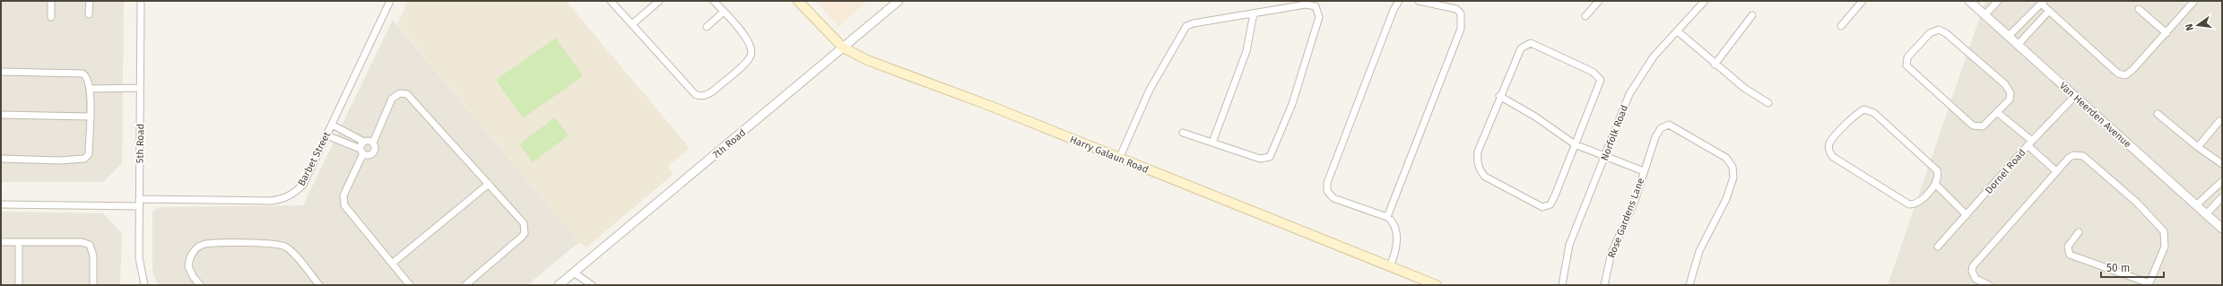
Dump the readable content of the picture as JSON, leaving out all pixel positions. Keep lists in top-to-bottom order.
{
  "streets": {
    "main road": ["Harry Galaun Road"],
    "street": [
      "Van Heerden Avenue",
      "Norfolk Road",
      "5th Road",
      "7th Road",
      "Barbet Street",
      "Dornel Road",
      "Rose Gardens Lane"
    ]
  },
  "crossings": [
    ["Van Heerden Avenue", "Dornel Road"],
    ["Norfolk Road", "Rose Gardens Lane"],
    ["5th Road", "Barbet Street"],
    ["7th Road", "Harry Galaun Road"]
  ],
  "scale_bar": "50 m",
  "north": "left"
}
